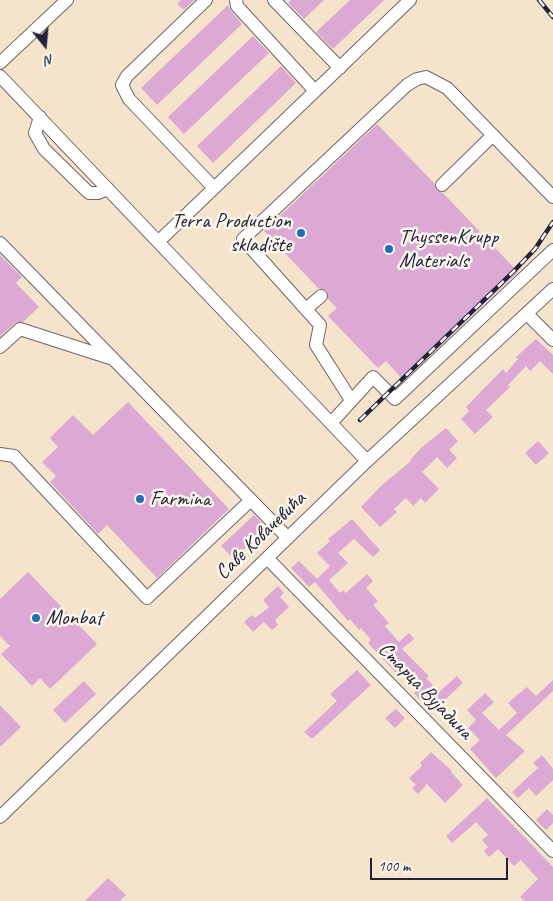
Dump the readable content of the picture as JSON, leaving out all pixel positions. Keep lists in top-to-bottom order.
{
  "streets": {
    "street": ["Саве Ковачевића", "Старца Вујадина"]
  },
  "crossings": [
    ["Саве Ковачевића", "Старца Вујадина"]
  ],
  "places": [
    "Terra Production skladište",
    "ThyssenKrupp Materials",
    "Farmina",
    "Monbat"
  ],
  "scale_bar": "100 m",
  "north": "bottom"
}
